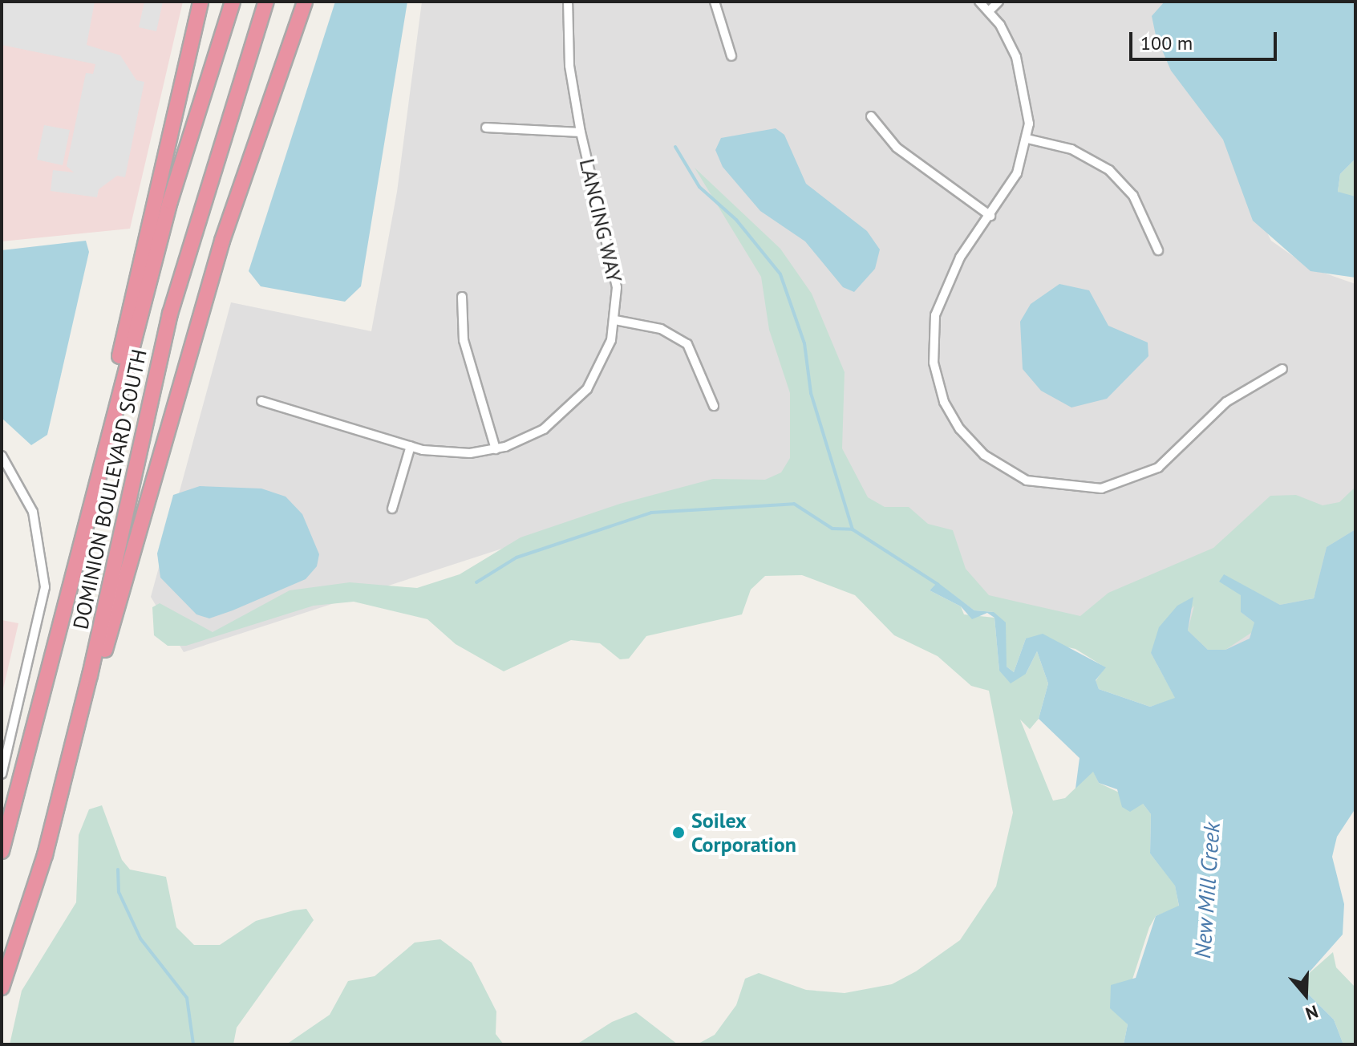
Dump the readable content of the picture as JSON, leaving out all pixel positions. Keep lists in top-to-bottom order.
{
  "streets": {
    "highway": ["DOMINION BOULEVARD SOUTH"],
    "street": ["LANCING WAY"]
  },
  "water": ["New Mill Creek"],
  "places": ["Soilex Corporation"],
  "scale_bar": "100 m",
  "north": "bottom"
}
